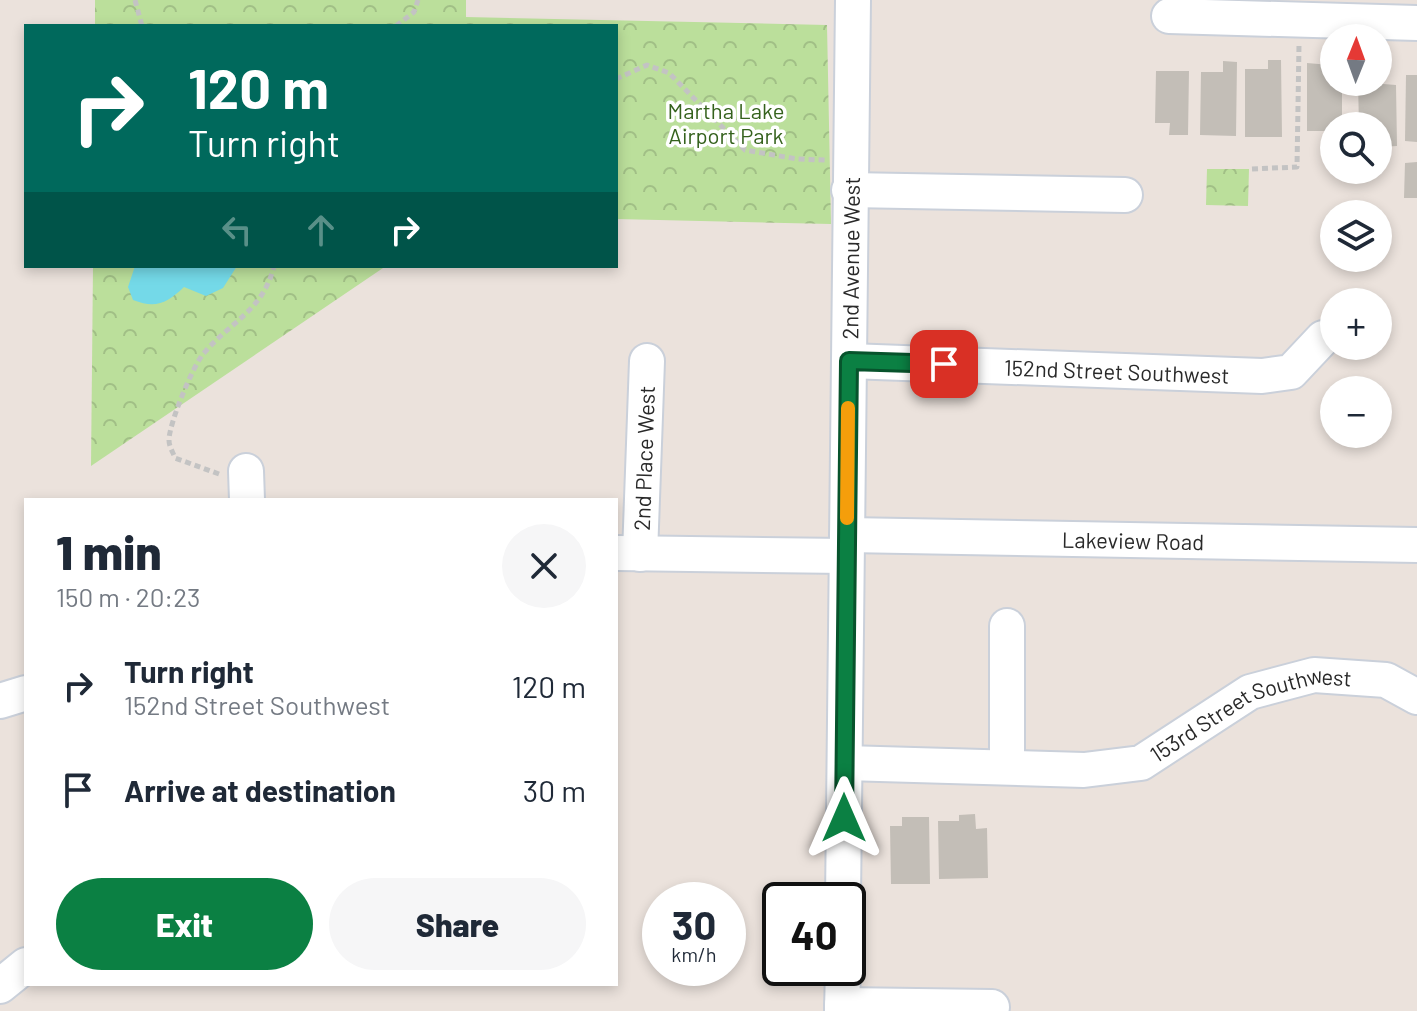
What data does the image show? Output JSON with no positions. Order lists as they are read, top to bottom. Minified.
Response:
{"streets":{"street":["2nd Avenue West","152nd Street Southwest","2nd Place West","Lakeview Road","153rd Street Southwest"]},"crossings":[["2nd Avenue West","152nd Street Southwest"],["2nd Avenue West","Lakeview Road"],["2nd Avenue West","153rd Street Southwest"],["2nd Place West","Lakeview Road"]],"parks":["Martha Lake Airport Park"],"north":"top","page":{"map_buttons":["+","−"],"turn":["120 m","Turn right"],"heading":["1 min","150 m · 20:23"],"list":[{"name":"Turn right","note":"152nd Street Southwest","value":"120 m"},{"name":"Arrive at destination","value":"30 m"}],"buttons":["Exit","Share"],"speed":"30 km/h","limit":"40"}}
